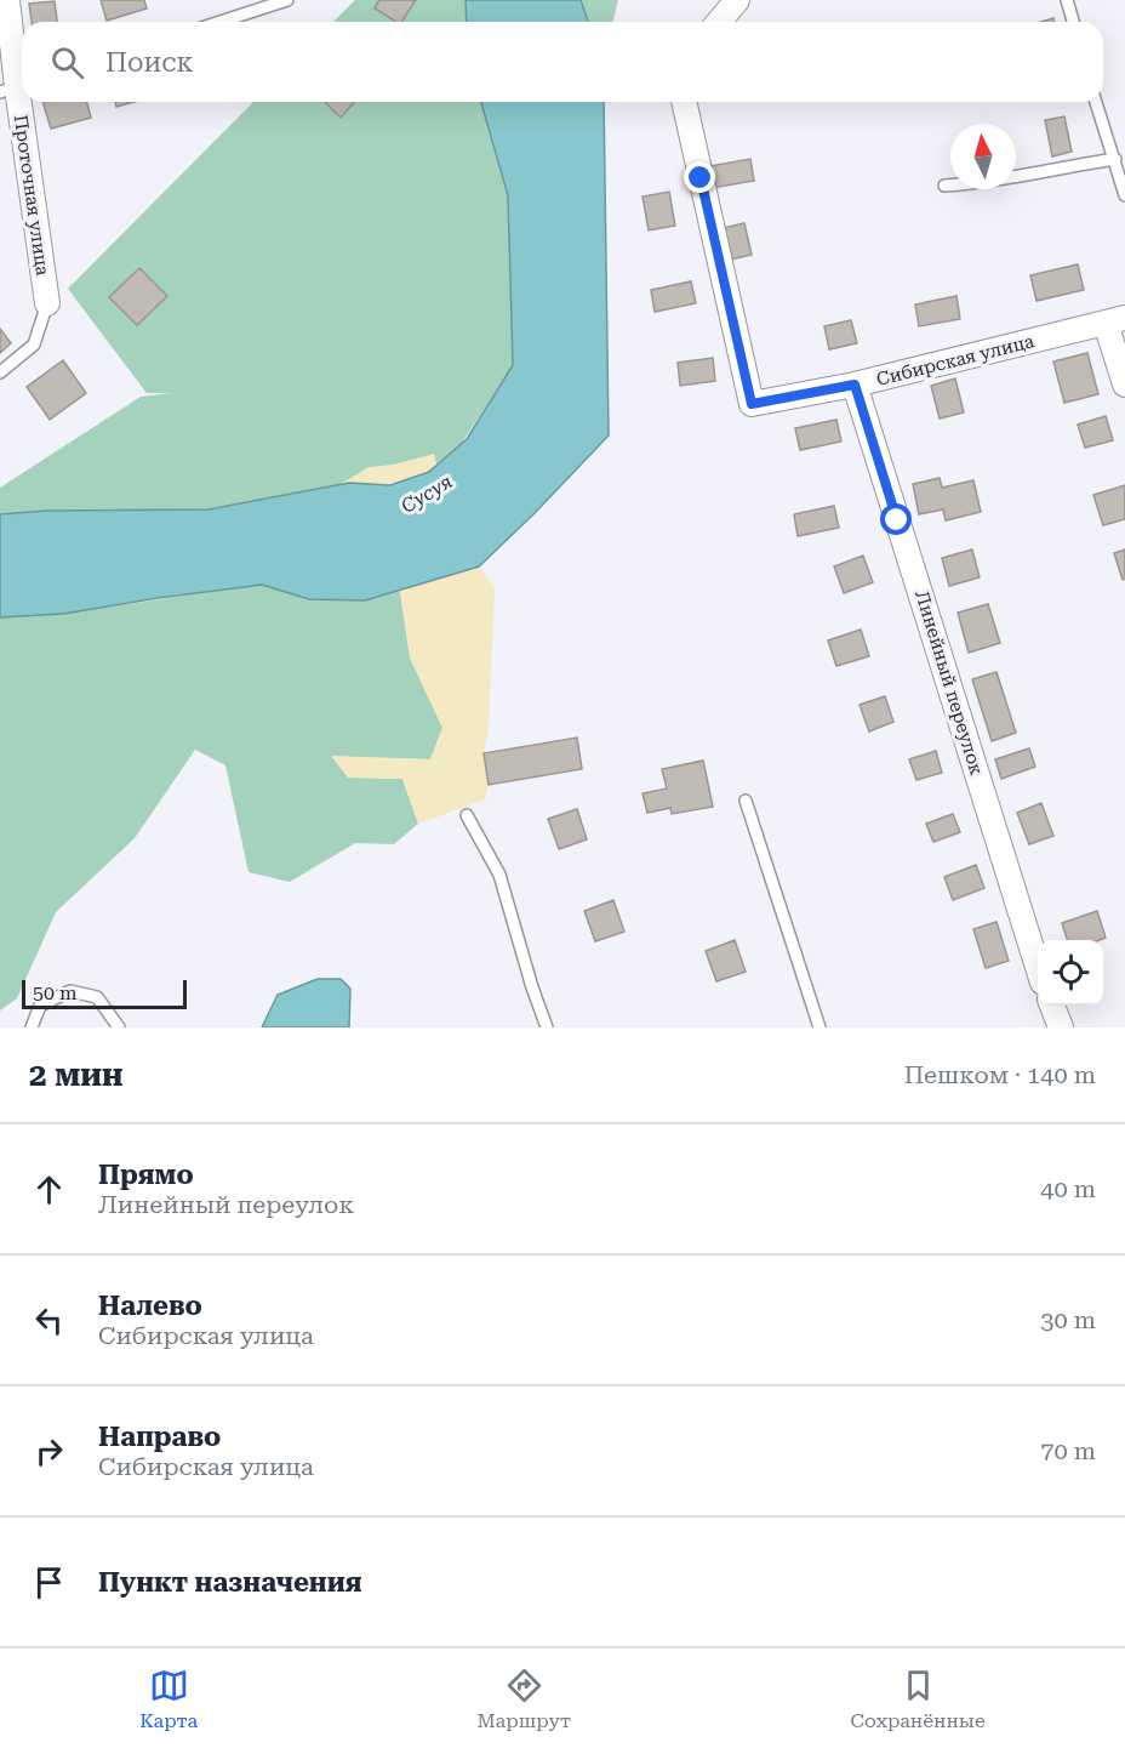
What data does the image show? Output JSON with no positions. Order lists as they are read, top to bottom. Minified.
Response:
{"streets":{"street":["Проточная улица","Сибирская улица","Линейный переулок"]},"crossings":[["Сибирская улица","Линейный переулок"]],"water":["Сусуя"],"scale_bar":"50 m","north":"top","page":{"search":"Поиск","scale":"50 m","heading":["2 мин","Пешком · 140 m"],"list":[["Прямо","Линейный переулок","40 m"],["Налево","Сибирская улица","30 m"],["Направо","Сибирская улица","70 m"],"Пункт назначения"],"nav":["Карта","Маршрут","Сохранённые"]}}
